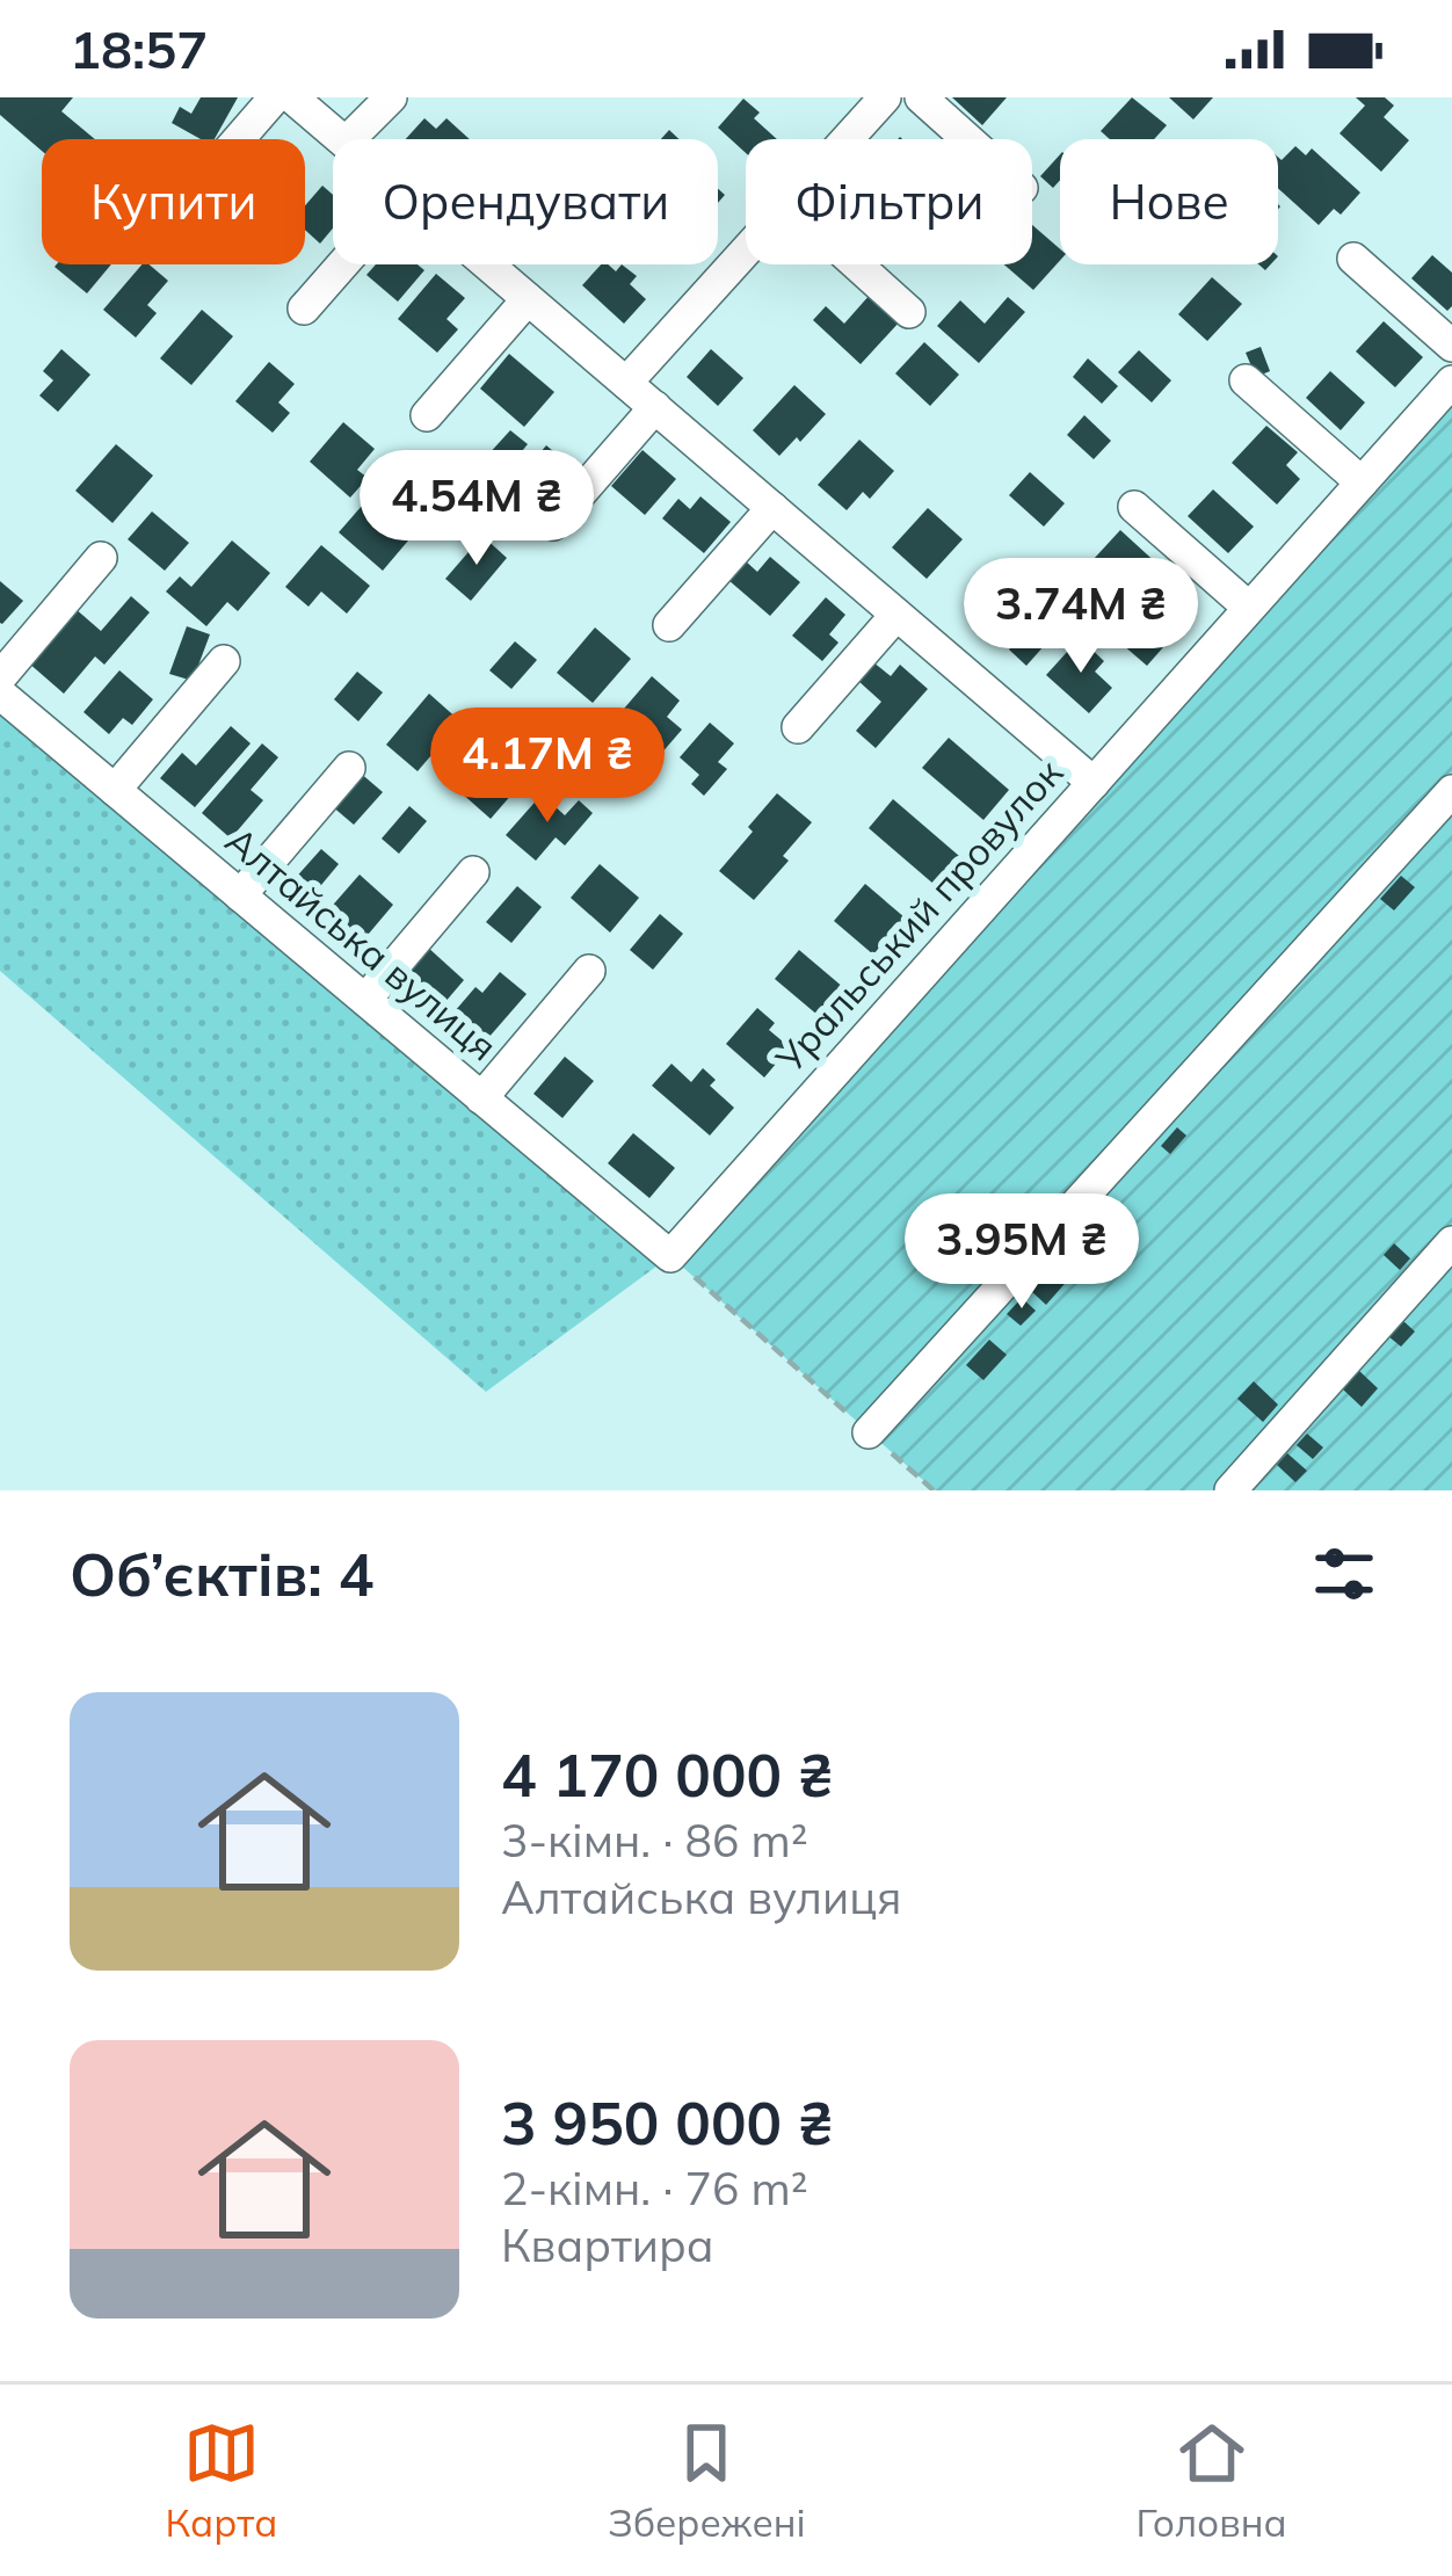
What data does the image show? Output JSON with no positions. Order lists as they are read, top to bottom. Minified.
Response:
{"streets":{"street":["Уральський провулок","Алтайська вулиця"]},"crossings":[["Уральський провулок","Алтайська вулиця"]],"page":{"status":"18:57","chip":["Купити","Орендувати","Фільтри","Нове"],"price":["4.54M ₴","3.74M ₴","4.17M ₴","3.95M ₴"],"heading":"Об’єктів: 4","list":[{"name":"4 170 000 ₴","note":"3-кімн. · 86 m² · Алтайська вулиця"},{"name":"3 950 000 ₴","note":"2-кімн. · 76 m² · Квартира"}],"tabs":["Карта","Збережені","Головна"]}}
